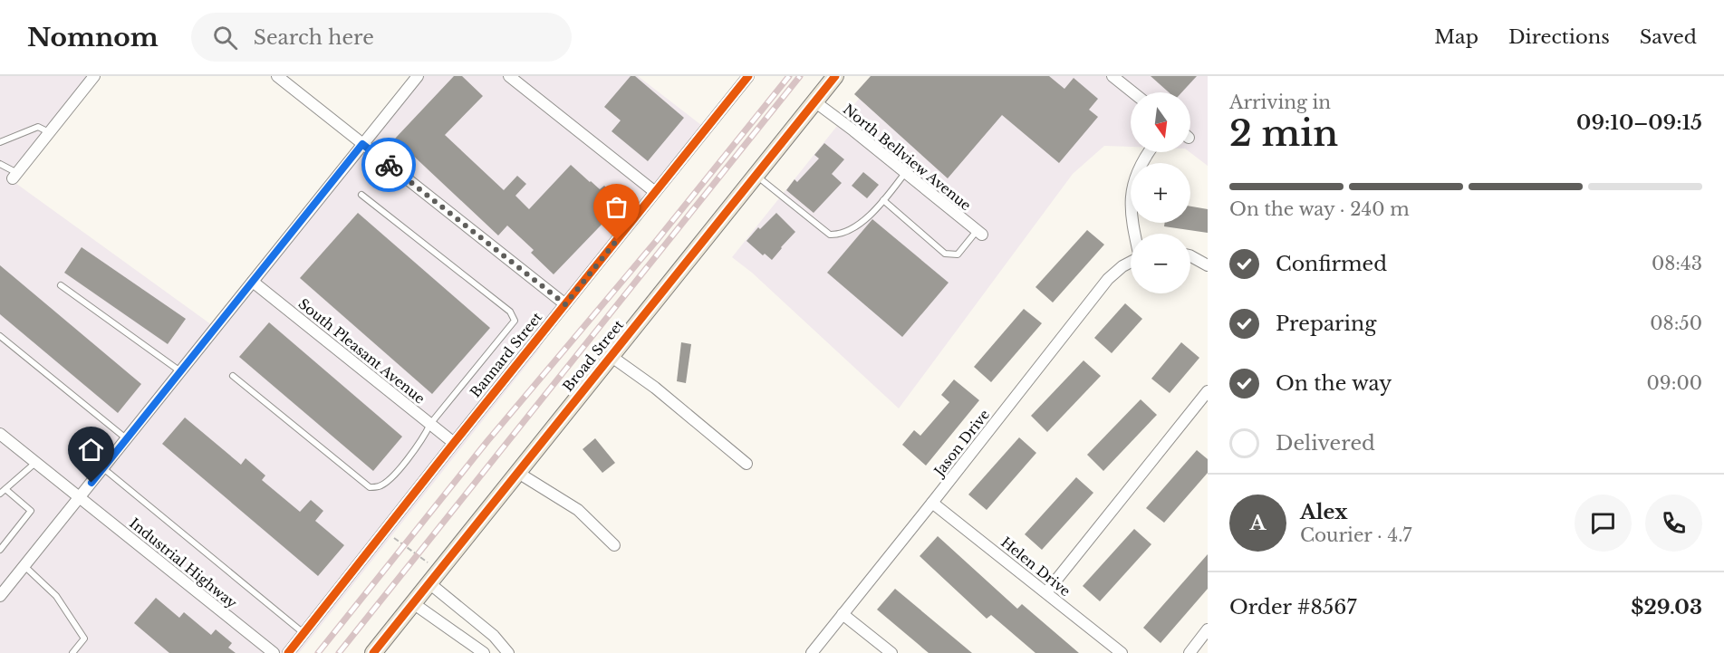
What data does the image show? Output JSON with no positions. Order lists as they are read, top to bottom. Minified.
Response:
{"streets":{"main road":["Broad Street"],"street":["North Bellview Avenue","South Pleasant Avenue","Bannard Street","Jason Drive","Industrial Highway","Helen Drive"]},"crossings":[["North Bellview Avenue","Broad Street"],["South Pleasant Avenue","Bannard Street"],["Jason Drive","Helen Drive"]],"north":"bottom","page":{"header":"Nomnom","search":"Search here","nav":["Map","Directions","Saved"],"heading":["2 min","Arriving in","09:10–09:15"],"panel":["Alex","Courier · 4.7","Order #8567","$29.03"],"map_buttons":["+","−"],"bar":"On the way · 240 m","list":[["Confirmed","08:43"],["Preparing","08:50"],["On the way","09:00"],"Delivered"],"round":"A"}}
